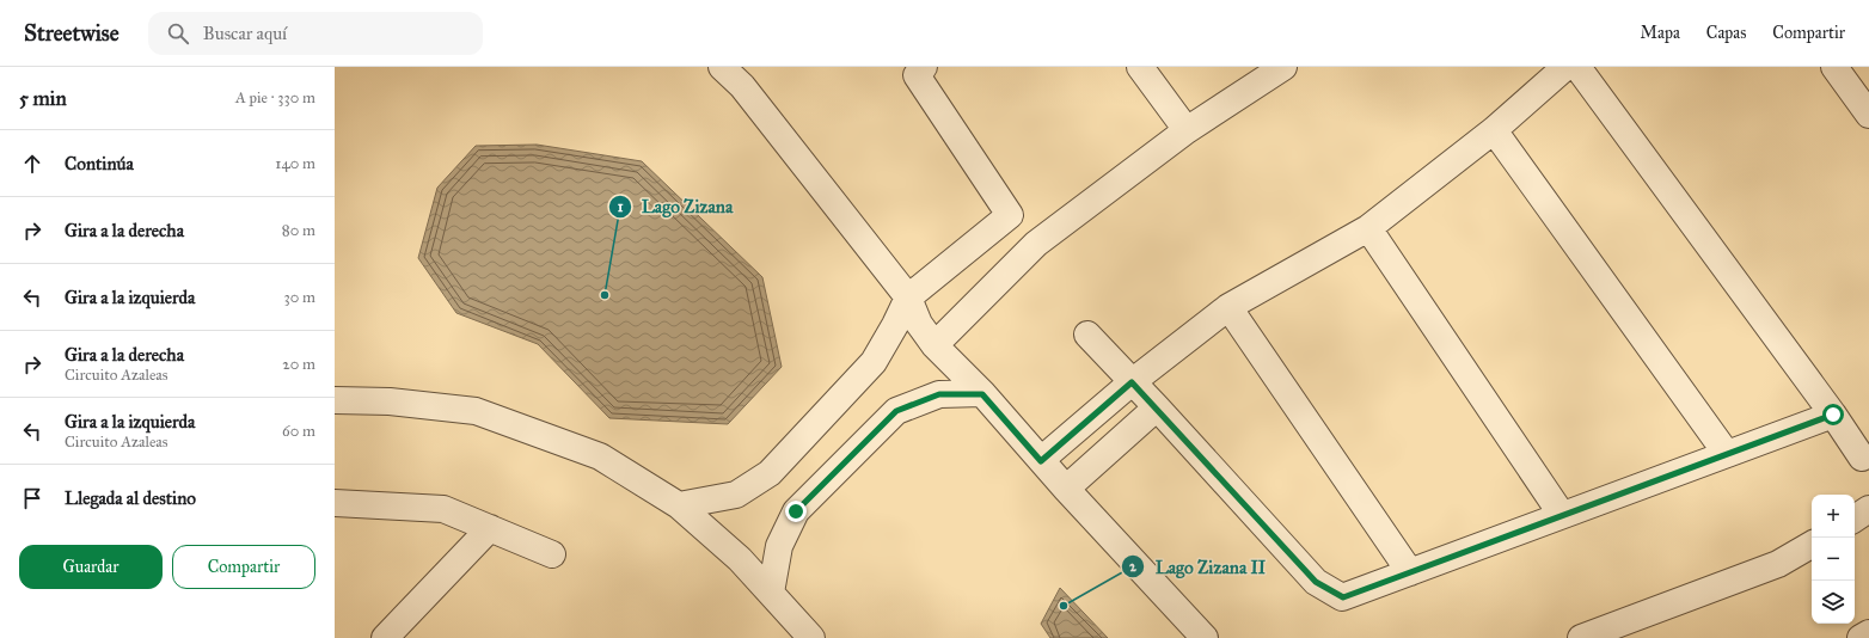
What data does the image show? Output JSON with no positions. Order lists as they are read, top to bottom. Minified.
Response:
{"places":["Lago Zizana","Lago Zizana II"],"page":{"header":"Streetwise","search":"Buscar aquí","nav":["Mapa","Capas","Compartir"],"heading":["5 min","A pie · 330 m"],"list":[["Continúa","140 m"],["Gira a la derecha","80 m"],["Gira a la izquierda","30 m"],["Gira a la derecha","Circuito Azaleas","20 m"],["Gira a la izquierda","Circuito Azaleas","60 m"],"Llegada al destino"],"map_buttons":["+","−"],"buttons":["Guardar","Compartir"]}}
